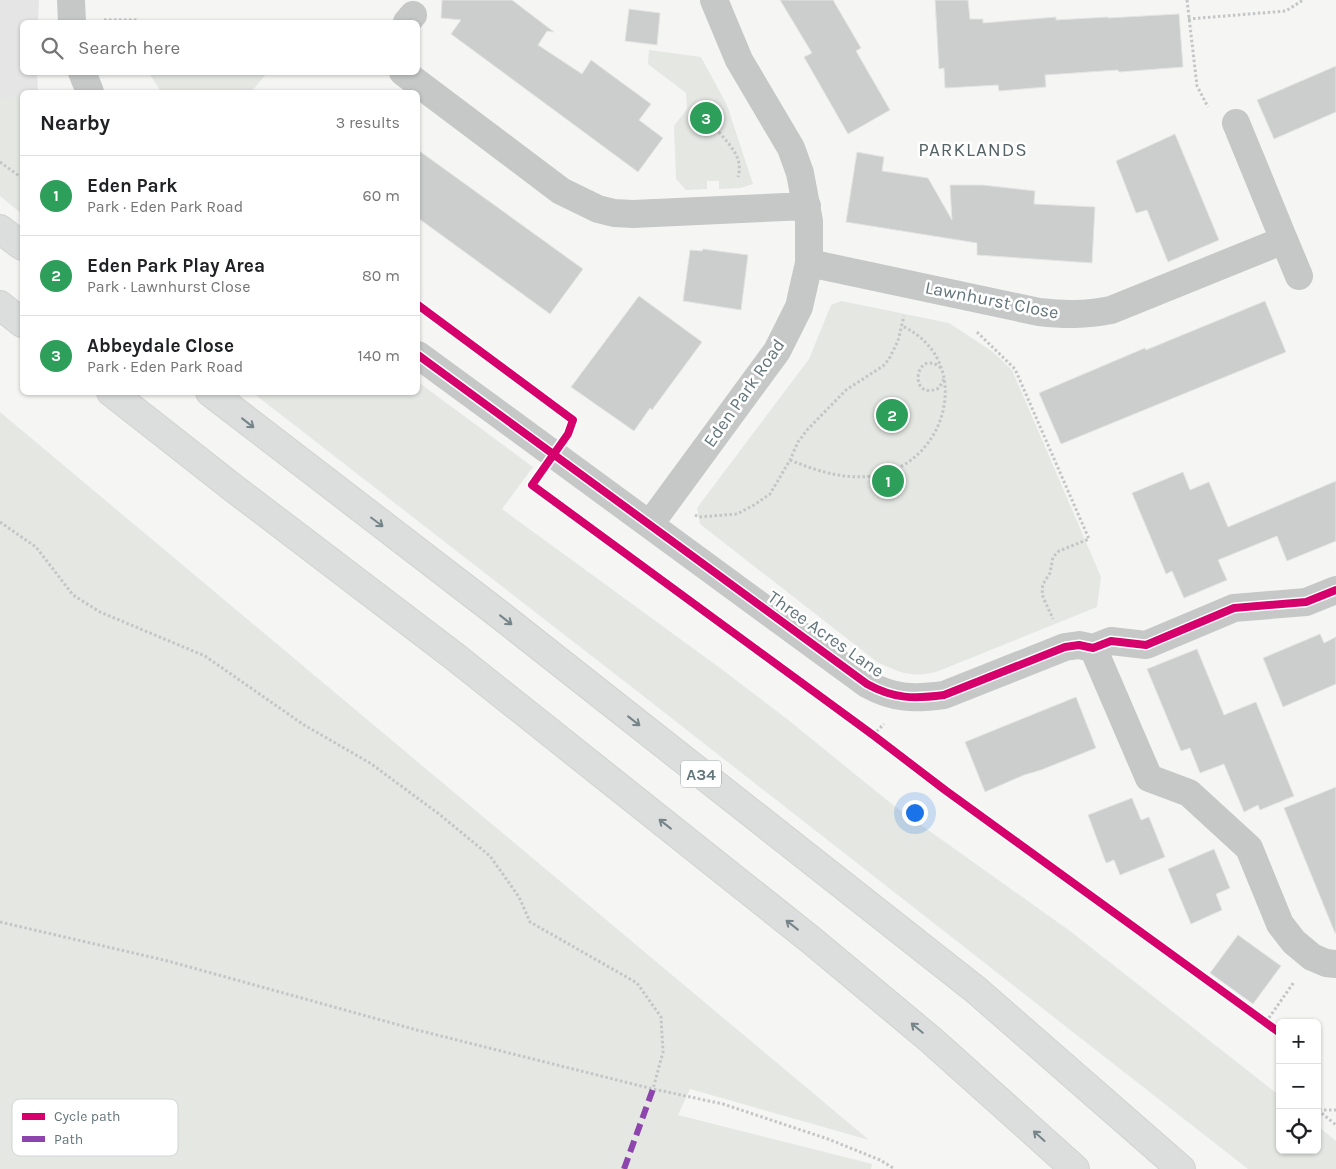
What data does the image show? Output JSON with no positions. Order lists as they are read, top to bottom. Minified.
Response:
{"streets":{"highway":["A34"],"street":["Lawnhurst Close","Eden Park Road","Three Acres Lane"]},"crossings":[["Lawnhurst Close","Eden Park Road"],["Eden Park Road","Three Acres Lane"]],"districts":["PARKLANDS"],"legend":["Cycle path","Path"],"page":{"search":"Search here","heading":["Nearby","3 results"],"pins":["3","2","1"],"list":[{"mark":"1","name":"Eden Park","note":"Park · Eden Park Road","value":"60 m"},{"mark":"2","name":"Eden Park Play Area","note":"Park · Lawnhurst Close","value":"80 m"},{"mark":"3","name":"Abbeydale Close","note":"Park · Eden Park Road","value":"140 m"}],"map_buttons":["+","−"]}}
